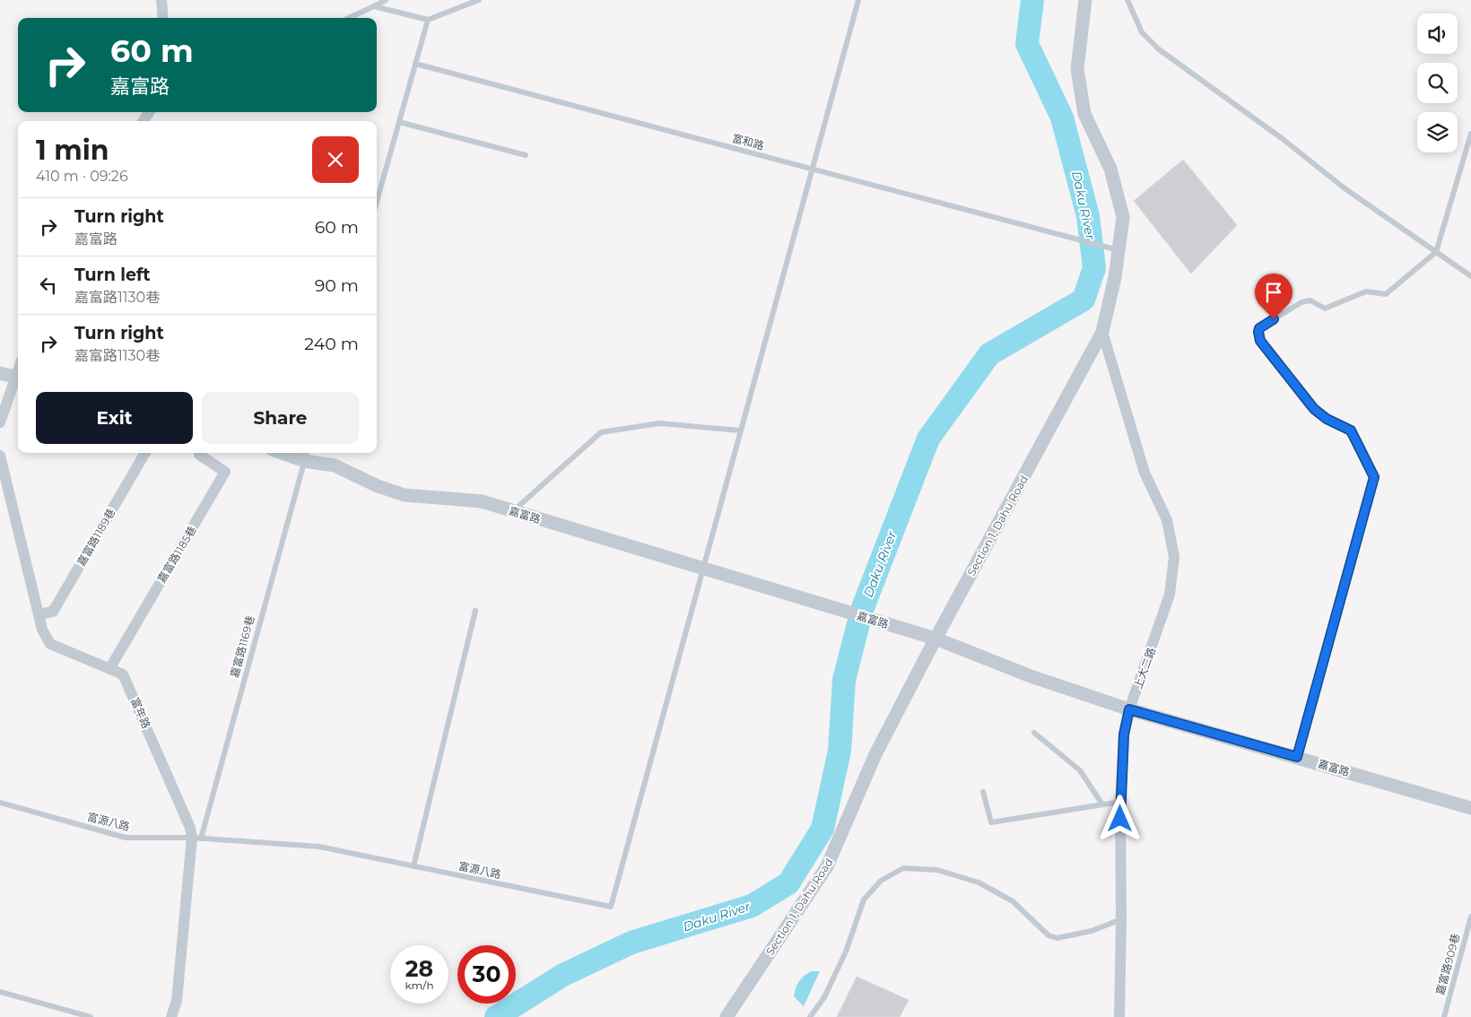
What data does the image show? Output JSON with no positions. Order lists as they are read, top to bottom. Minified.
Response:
{"streets":{"street":["嘉富路","Section 1, Dahu Road","嘉富路1189巷","嘉富路1185巷","上大二路","富年路"],"lane":["富和路","嘉富路1169巷","富源八路","嘉富路909巷"]},"crossings":[["富和路","Section 1, Dahu Road"],["嘉富路","Section 1, Dahu Road"],["嘉富路","嘉富路1169巷"],["嘉富路","上大二路"],["嘉富路","富源八路"],["Section 1, Dahu Road","上大二路"],["嘉富路1189巷","富年路"],["嘉富路1185巷","富年路"],["嘉富路1169巷","富年路"],["嘉富路1169巷","富源八路"],["富年路","富源八路"]],"water":["Daku River"],"page":{"turn":["60 m","嘉富路"],"heading":["1 min","410 m · 09:26"],"list":[{"name":"Turn right","note":"嘉富路","value":"60 m"},{"name":"Turn left","note":"嘉富路1130巷","value":"90 m"},{"name":"Turn right","note":"嘉富路1130巷","value":"240 m"}],"buttons":["Exit","Share"],"speed":"28 km/h","limit":"30"}}
